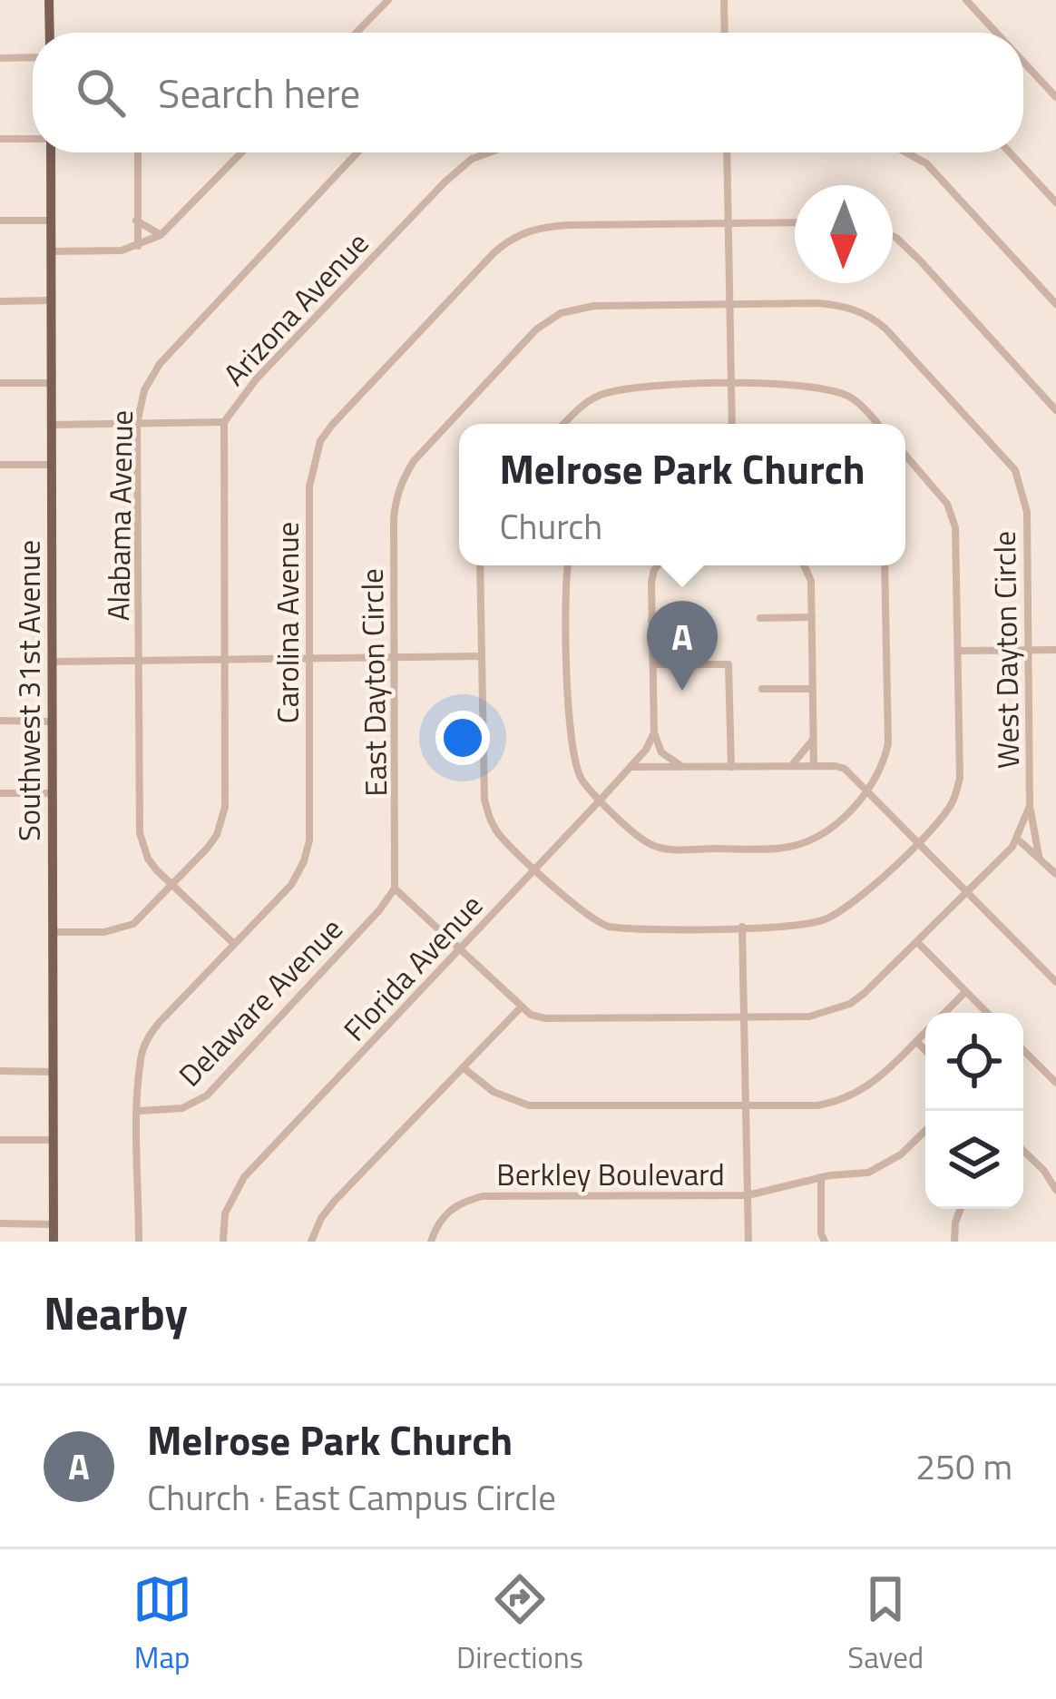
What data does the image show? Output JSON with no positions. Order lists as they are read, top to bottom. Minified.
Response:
{"streets":{"main road":["Southwest 31st Avenue"],"street":["Arizona Avenue","Alabama Avenue","Carolina Avenue","West Dayton Circle","East Dayton Circle","Florida Avenue","Delaware Avenue","Berkley Boulevard"]},"crossings":[["Arizona Avenue","Alabama Avenue"],["Arizona Avenue","Southwest 31st Avenue"],["Alabama Avenue","Carolina Avenue"],["Carolina Avenue","Delaware Avenue"],["West Dayton Circle","East Dayton Circle"],["East Dayton Circle","Delaware Avenue"]],"north":"bottom","page":{"search":"Search here","popup":["Melrose Park Church","Church"],"pins":"A","heading":"Nearby","list":[{"mark":"A","name":"Melrose Park Church","note":"Church · East Campus Circle","value":"250 m"}],"nav":["Map","Directions","Saved"]}}
